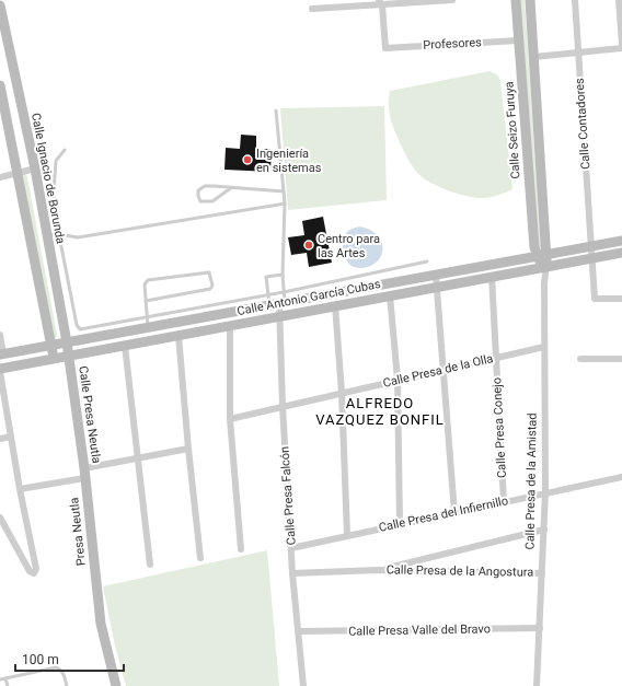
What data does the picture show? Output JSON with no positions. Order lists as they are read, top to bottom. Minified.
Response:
{"streets":{"street":["Profesores","Calle Contadores","Calle Seizo Furuya","Calle Ignacio de Borunda","Calle Antonio García Cubas","Calle Presa de la Olla","Calle Presa Neutla","Calle Presa Conejo","Calle Presa de la Amistad","Calle Presa Falcón","Calle Presa del Infiernillo","Presa Neutla","Calle Presa de la Angostura","Calle Presa Valle del Bravo"]},"crossings":[["Profesores","Calle Seizo Furuya"],["Calle Contadores","Calle Antonio García Cubas"],["Calle Seizo Furuya","Calle Antonio García Cubas"],["Calle Seizo Furuya","Calle Presa de la Amistad"],["Calle Ignacio de Borunda","Calle Antonio García Cubas"],["Calle Ignacio de Borunda","Calle Presa Neutla"],["Calle Antonio García Cubas","Calle Presa Neutla"],["Calle Antonio García Cubas","Calle Presa Conejo"],["Calle Antonio García Cubas","Calle Presa de la Amistad"],["Calle Antonio García Cubas","Calle Presa Falcón"],["Calle Presa de la Olla","Calle Presa Conejo"],["Calle Presa de la Olla","Calle Presa de la Amistad"],["Calle Presa de la Olla","Calle Presa Falcón"],["Calle Presa Neutla","Presa Neutla"],["Calle Presa Conejo","Calle Presa del Infiernillo"],["Calle Presa de la Amistad","Calle Presa del Infiernillo"],["Calle Presa de la Amistad","Calle Presa de la Angostura"],["Calle Presa de la Amistad","Calle Presa Valle del Bravo"],["Calle Presa Falcón","Calle Presa del Infiernillo"],["Calle Presa Falcón","Calle Presa de la Angostura"],["Calle Presa Falcón","Calle Presa Valle del Bravo"]],"districts":["ALFREDO VAZQUEZ BONFIL"],"places":["Ingeniería en sistemas","Centro para las Artes"],"scale_bar":"100 m"}
